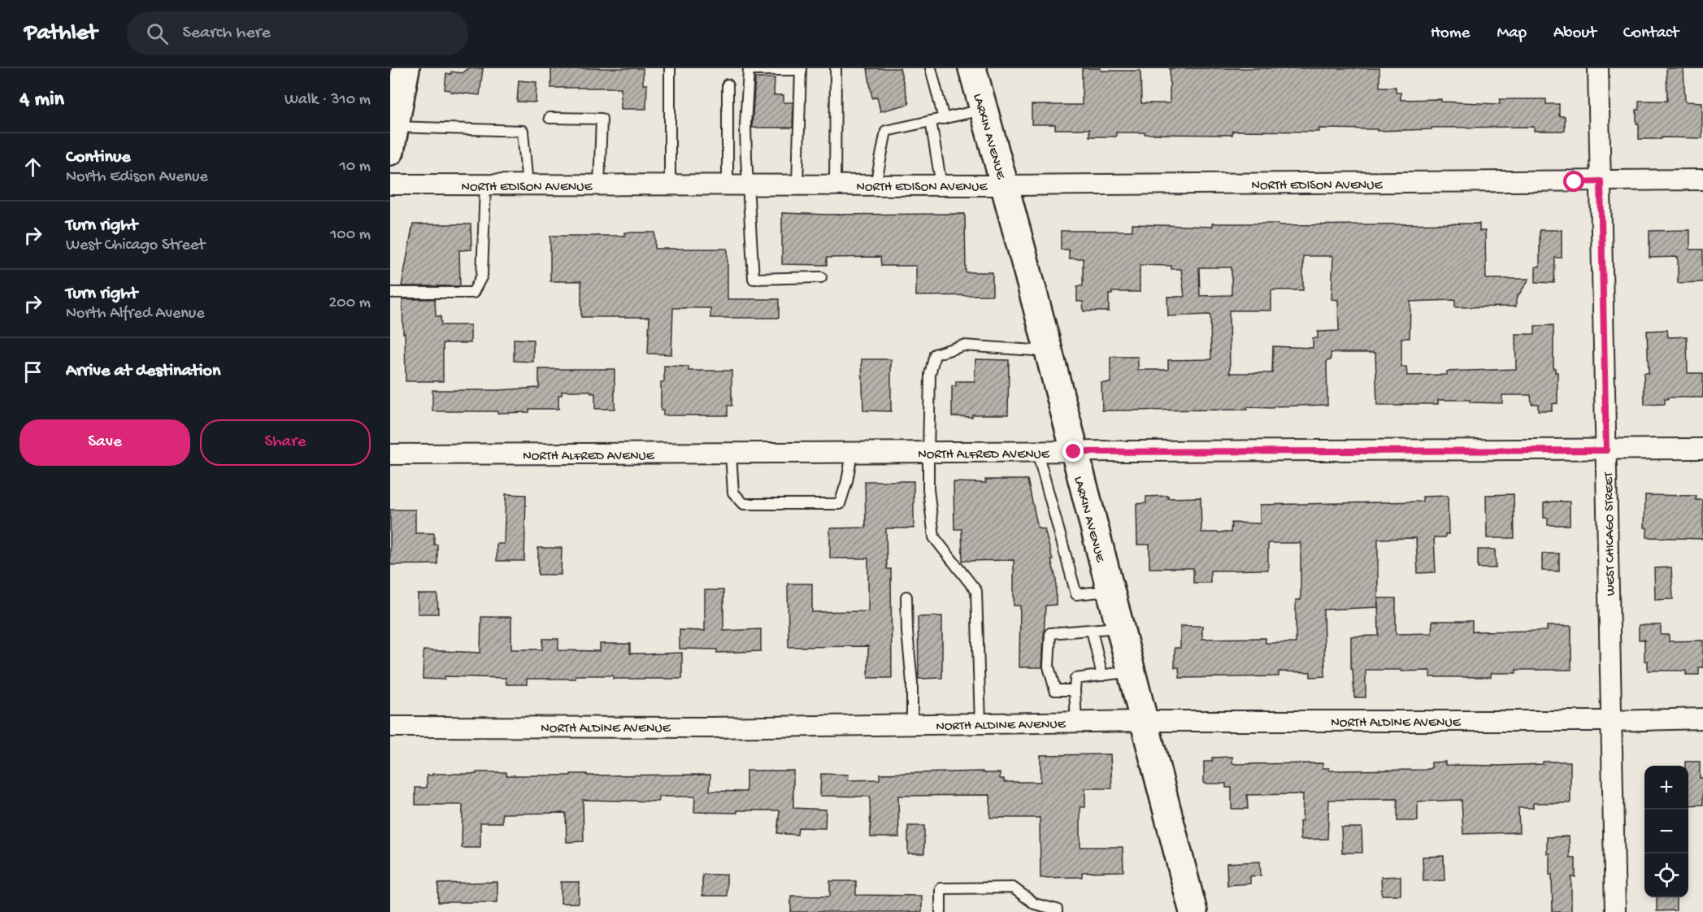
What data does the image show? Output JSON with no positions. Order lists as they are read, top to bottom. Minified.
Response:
{"streets":{"main road":["LARKIN AVENUE"],"street":["NORTH EDISON AVENUE","NORTH ALFRED AVENUE","WEST CHICAGO STREET","NORTH ALDINE AVENUE"]},"crossings":[["LARKIN AVENUE","NORTH EDISON AVENUE"],["LARKIN AVENUE","NORTH ALFRED AVENUE"],["LARKIN AVENUE","NORTH ALDINE AVENUE"],["NORTH EDISON AVENUE","WEST CHICAGO STREET"],["NORTH ALFRED AVENUE","WEST CHICAGO STREET"],["WEST CHICAGO STREET","NORTH ALDINE AVENUE"]],"page":{"header":"Pathlet","search":"Search here","nav":["Home","Map","About","Contact"],"heading":["4 min","Walk · 310 m"],"list":[["Continue","North Edison Avenue","10 m"],["Turn right","West Chicago Street","100 m"],["Turn right","North Alfred Avenue","200 m"],"Arrive at destination"],"buttons":["Save","Share"],"map_buttons":["+","−"]}}
